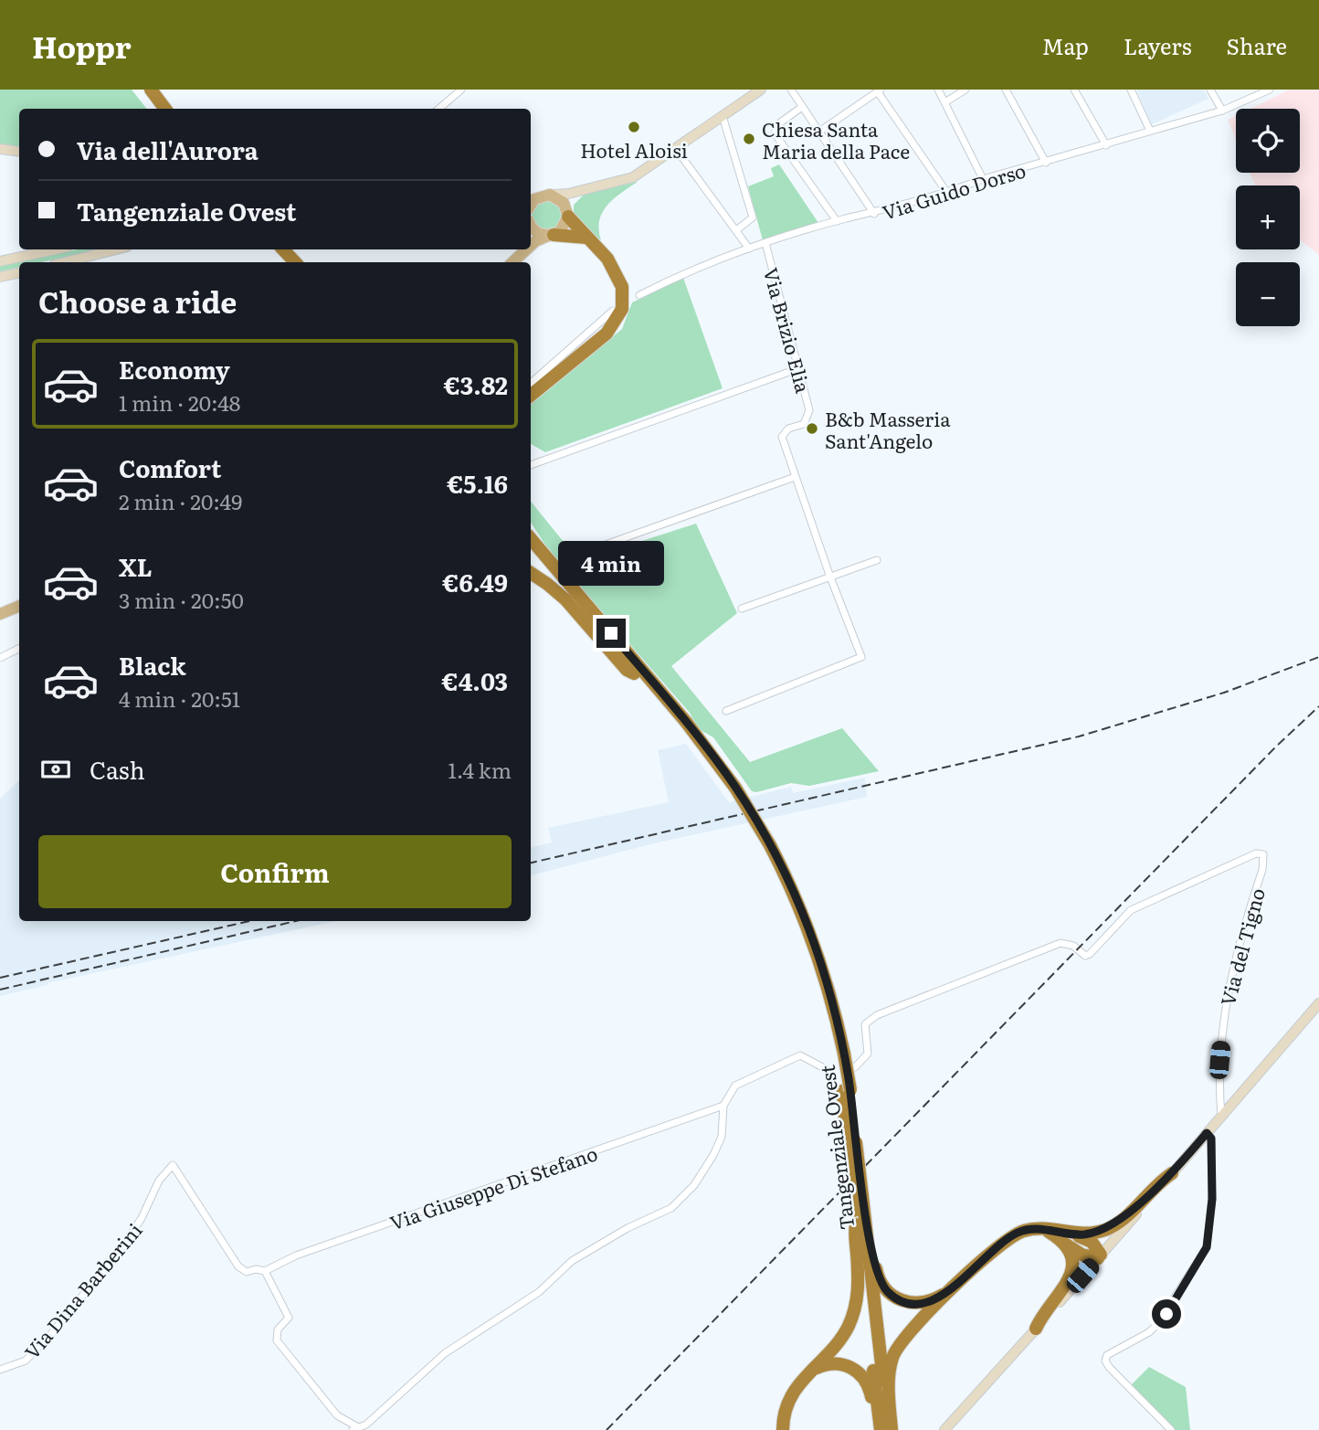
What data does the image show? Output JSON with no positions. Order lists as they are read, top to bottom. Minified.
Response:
{"streets":{"highway":["Tangenziale Ovest"],"street":["Via Guido Dorso","Via Brizio Elia","Via del Tigno","Via Giuseppe Di Stefano","Via Dina Barberini"]},"crossings":[["Via Guido Dorso","Via Brizio Elia"],["Via Giuseppe Di Stefano","Via Dina Barberini"]],"places":["Hotel Aloisi","Chiesa Santa Maria della Pace","B&b Masseria Sant'Angelo"],"page":{"header":"Hoppr","nav":["Map","Layers","Share"],"map_buttons":["+","−"],"banner":["Via dell'Aurora","Tangenziale Ovest"],"heading":"Choose a ride","list":[{"name":"Economy","note":"1 min · 20:48","value":"€3.82"},{"name":"Comfort","note":"2 min · 20:49","value":"€5.16"},{"name":"XL","note":"3 min · 20:50","value":"€6.49"},{"name":"Black","note":"4 min · 20:51","value":"€4.03"}],"bubble":"4 min","pay":["Cash","1.4 km"],"buttons":"Confirm"}}
